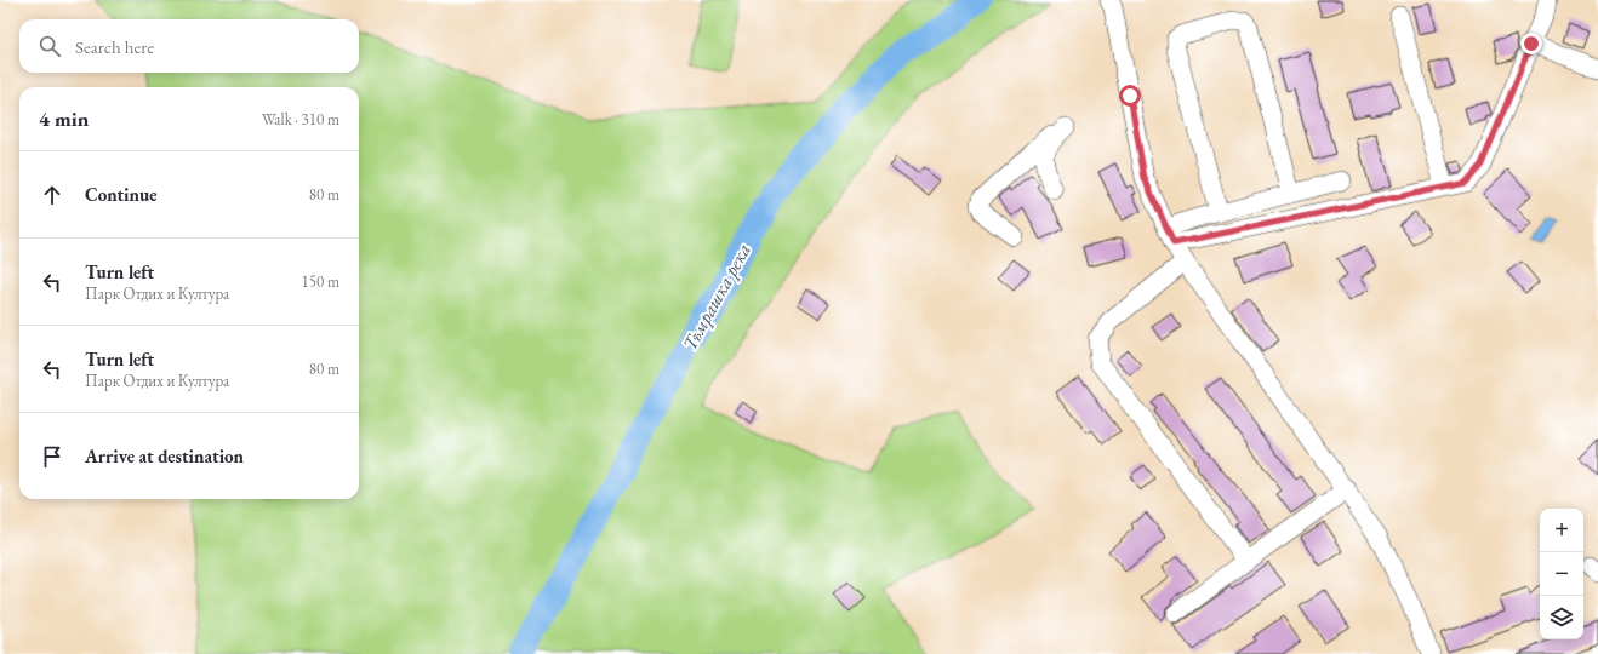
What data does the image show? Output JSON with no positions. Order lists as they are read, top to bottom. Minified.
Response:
{"water":["Тъмрашка река"],"page":{"search":"Search here","heading":["4 min","Walk · 310 m"],"list":[["Continue","80 m"],["Turn left","Парк Отдих и Култура","150 m"],["Turn left","Парк Отдих и Култура","80 m"],"Arrive at destination"],"map_buttons":["+","−"]}}
